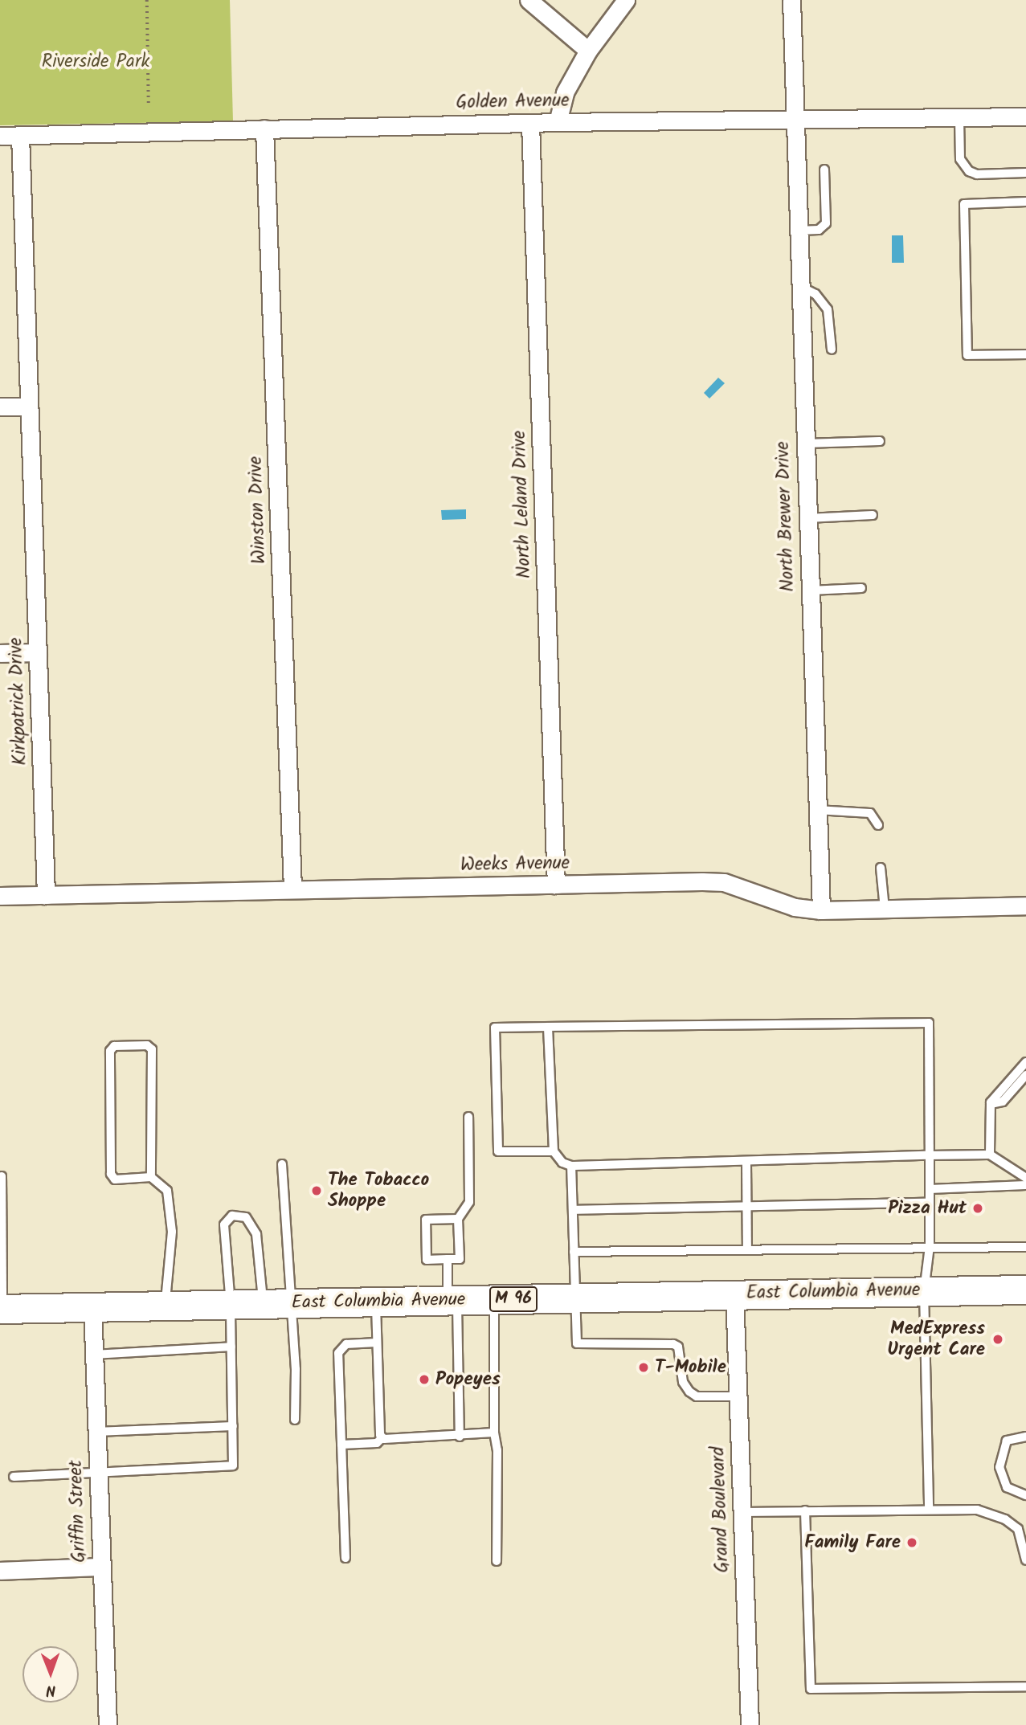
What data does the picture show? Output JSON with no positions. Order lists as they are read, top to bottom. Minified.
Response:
{"streets":{"main road":["East Columbia Avenue","M 96"],"street":["Golden Avenue","North Leland Drive","Winston Drive","North Brewer Drive","Kirkpatrick Drive","Weeks Avenue","Grand Boulevard","Griffin Street"]},"crossings":[["Golden Avenue","North Leland Drive"],["Golden Avenue","Winston Drive"],["Golden Avenue","North Brewer Drive"],["Golden Avenue","Kirkpatrick Drive"],["North Leland Drive","Weeks Avenue"],["Winston Drive","Weeks Avenue"],["North Brewer Drive","Weeks Avenue"],["Kirkpatrick Drive","Weeks Avenue"],["East Columbia Avenue","Grand Boulevard"],["East Columbia Avenue","Griffin Street"]],"parks":["Riverside Park"],"places":["The Tobacco Shoppe","Pizza Hut","MedExpress Urgent Care","T-Mobile","Popeyes","Family Fare"],"north":"bottom"}
